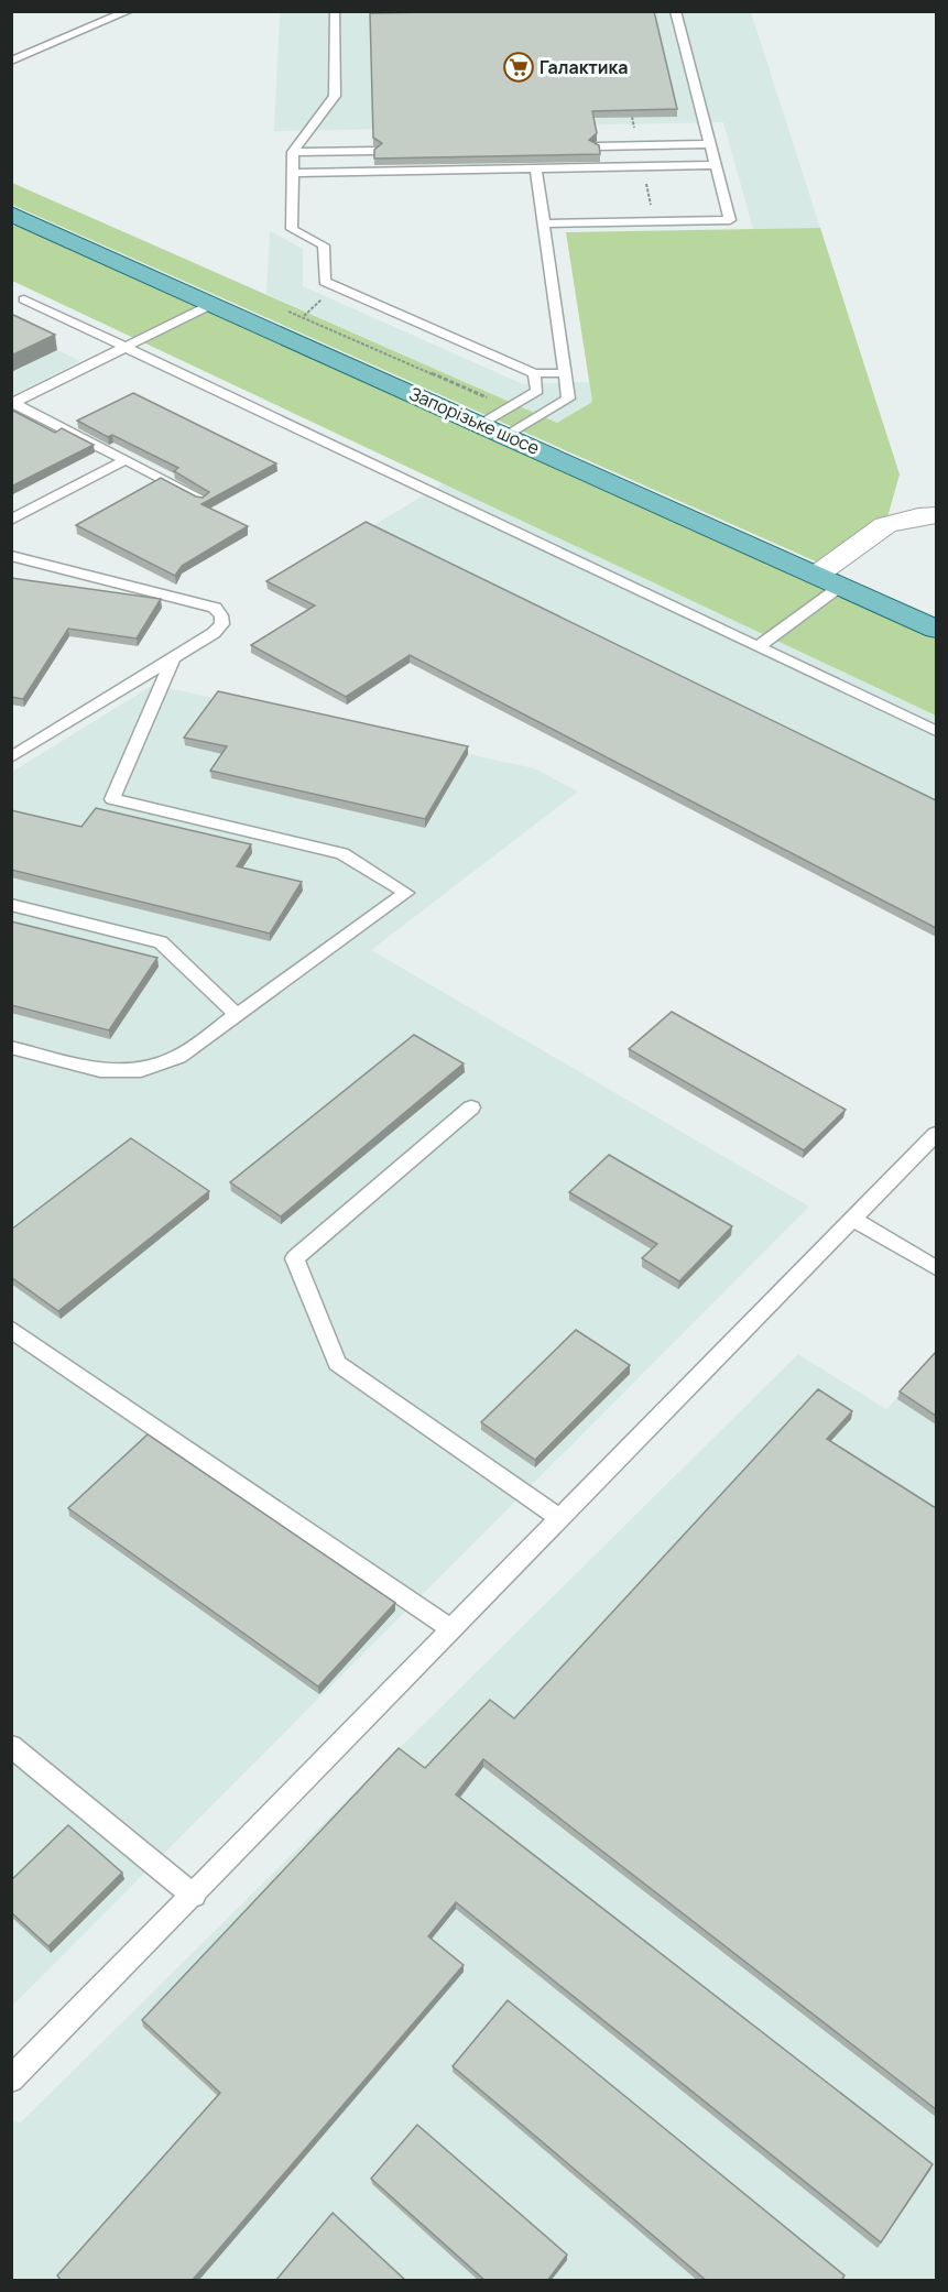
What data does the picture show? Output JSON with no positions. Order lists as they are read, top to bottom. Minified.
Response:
{"streets":{"main road":["Запорізьке шосе"]},"places":{"supermarket":["Галактика"]}}
